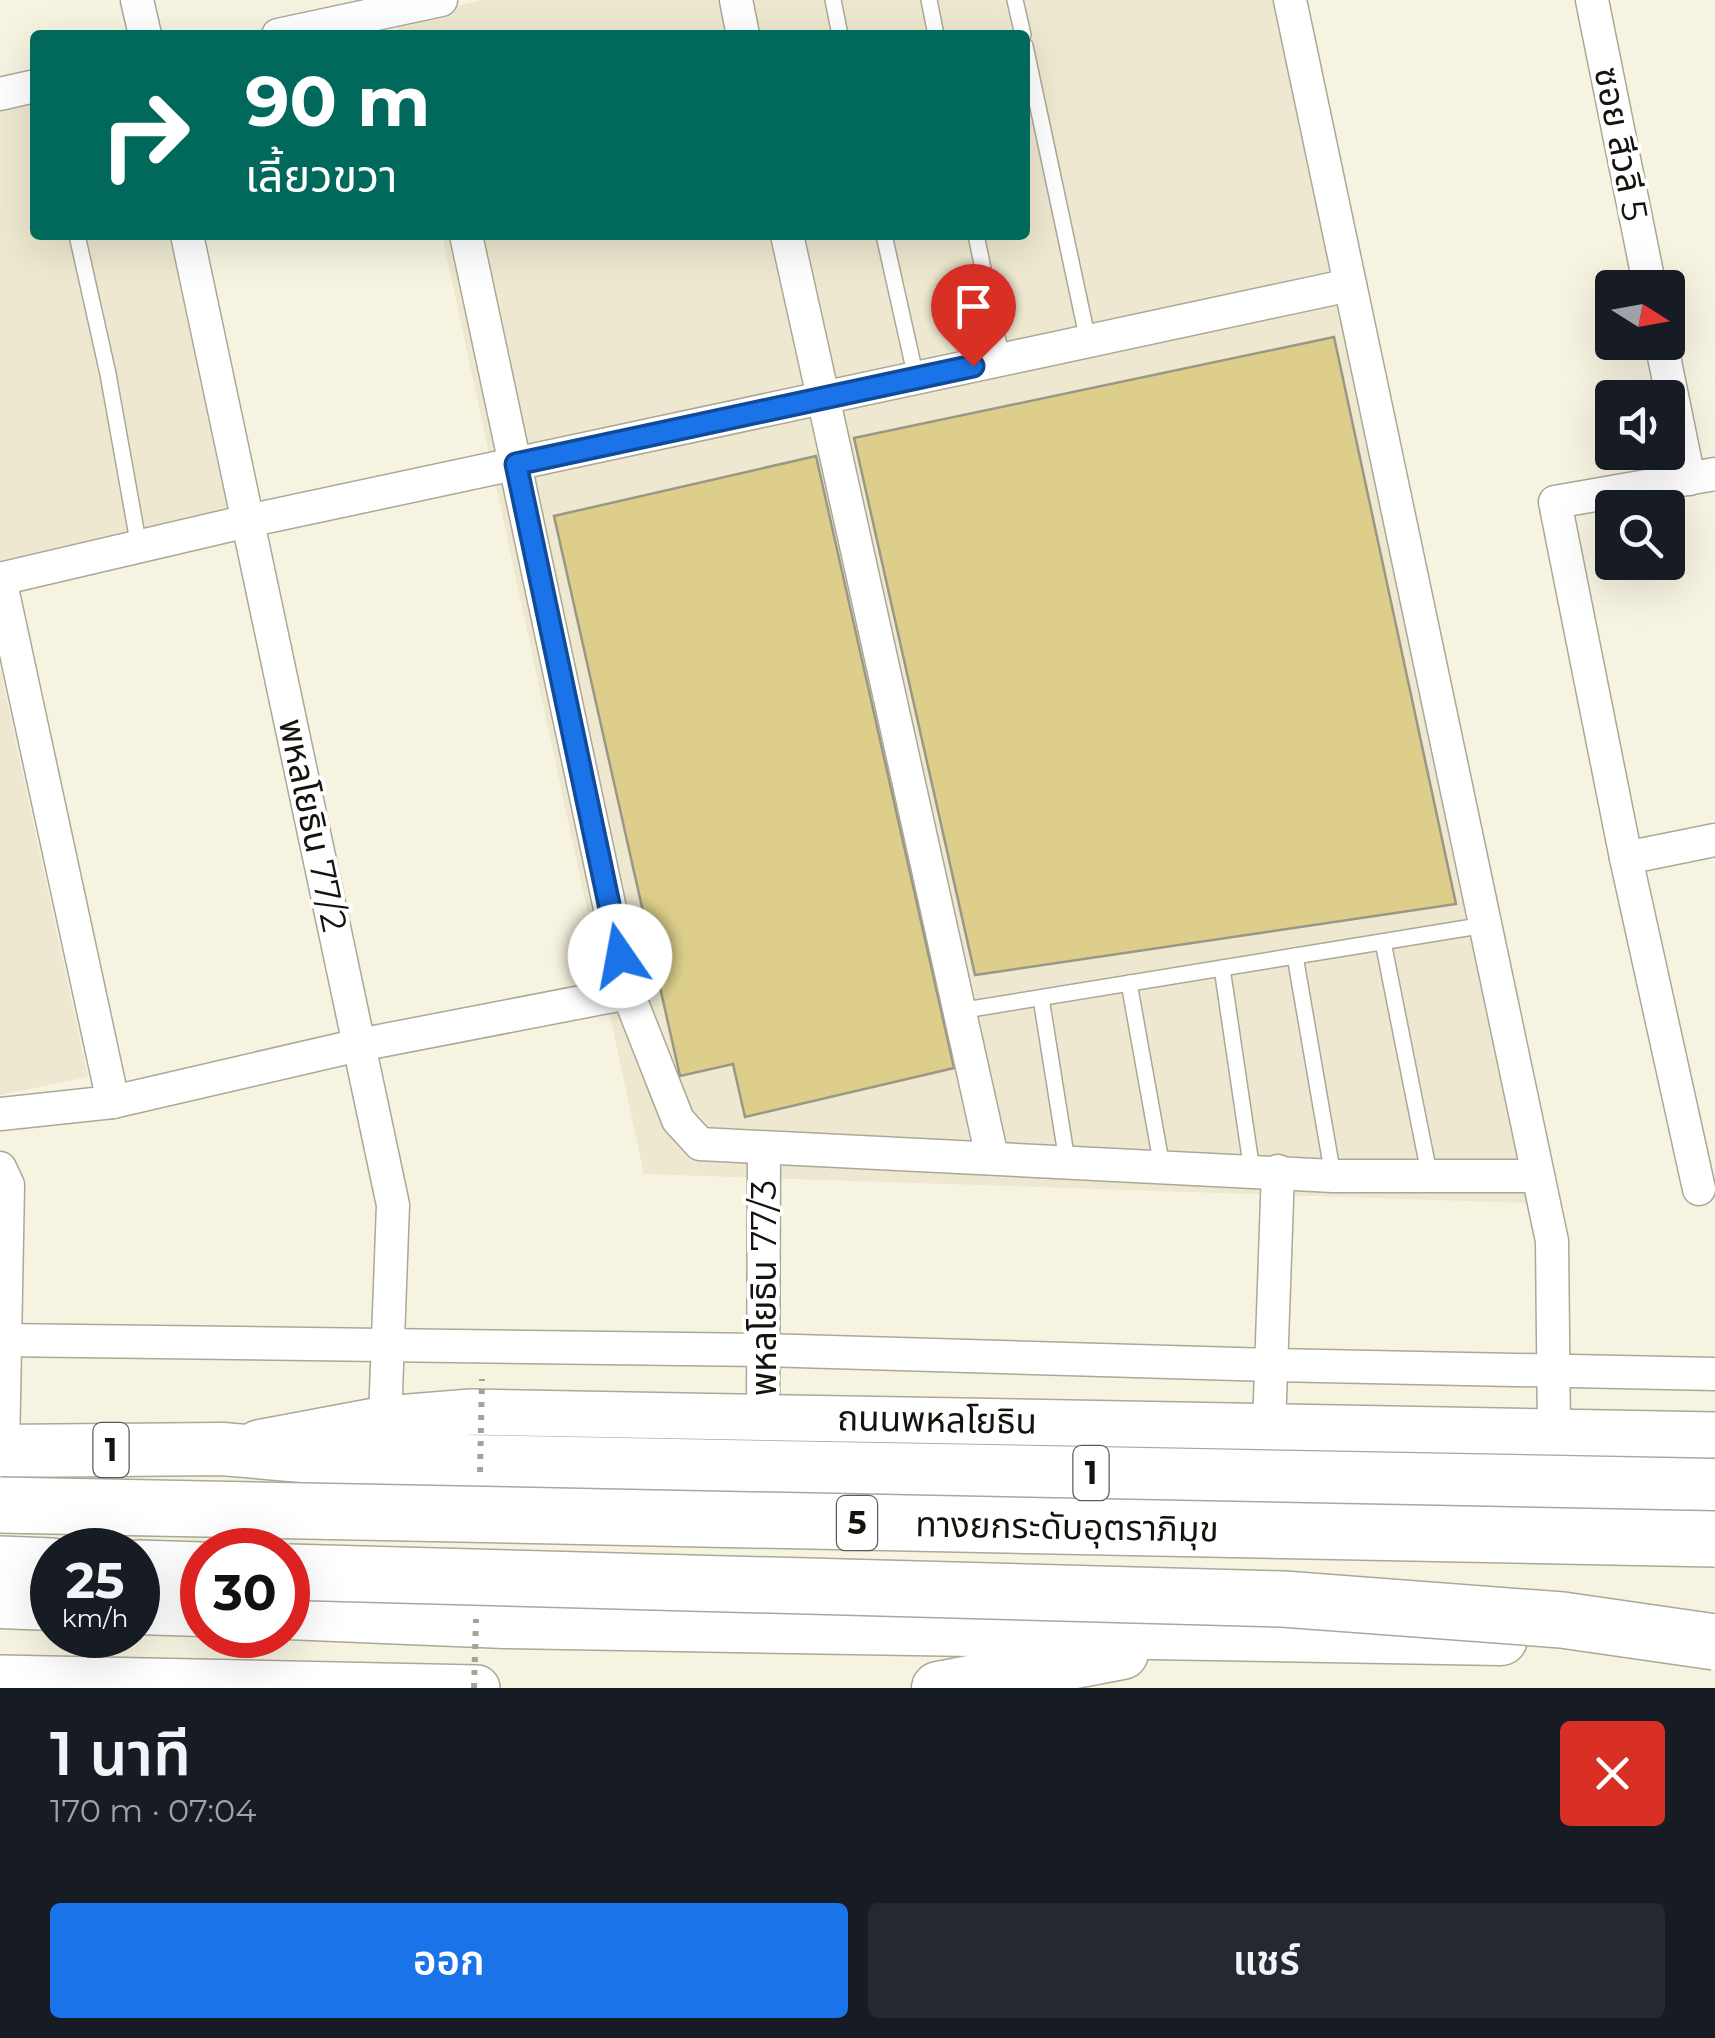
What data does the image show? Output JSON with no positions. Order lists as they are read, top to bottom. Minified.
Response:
{"streets":{"highway":["ถนนพหลโยธิน","1","5","ทางยกระดับอุตราภิมุข"],"street":["ซอย สีวลี 5","พหลโยธิน 77/2","พหลโยธิน 77/3"]},"crossings":[["พหลโยธิน 77/2","ถนนพหลโยธิน"],["พหลโยธิน 77/3","ถนนพหลโยธิน"]],"north":"right","page":{"turn":["90 m","เลี้ยวขวา"],"speed":"25 km/h","limit":"30","heading":["1 นาที","170 m · 07:04"],"buttons":["ออก","แชร์"]}}
